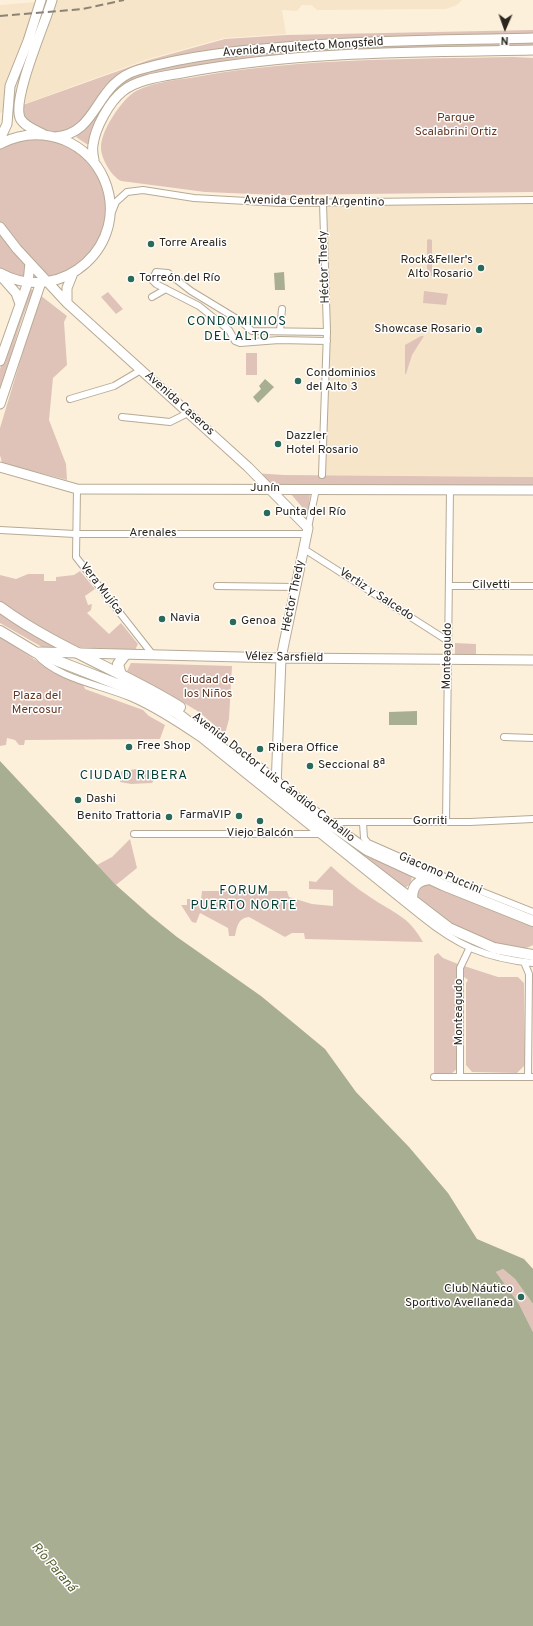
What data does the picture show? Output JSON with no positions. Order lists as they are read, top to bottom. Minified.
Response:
{"streets":{"main road":["Avenida Arquitecto Mongsfeld","Héctor Thedy","Avenida Caseros","Junín","Vélez Sarsfield","Avenida Doctor Luis Cándido Carballo"],"street":["Avenida Central Argentino","Arenales","Cilvetti","Vera Mujíca","Vertiz y Salcedo","Monteagudo","Gorriti","Giacomo Puccini"]},"crossings":[["Avenida Central Argentino","Héctor Thedy"],["Héctor Thedy","Avenida Caseros"],["Héctor Thedy","Junín"],["Héctor Thedy","Arenales"],["Héctor Thedy","Vertiz y Salcedo"],["Héctor Thedy","Vélez Sarsfield"],["Héctor Thedy","Avenida Doctor Luis Cándido Carballo"],["Avenida Caseros","Junín"],["Avenida Caseros","Arenales"],["Junín","Vera Mujíca"],["Junín","Monteagudo"],["Arenales","Vera Mujíca"],["Cilvetti","Monteagudo"],["Vera Mujíca","Vélez Sarsfield"],["Vertiz y Salcedo","Monteagudo"],["Monteagudo","Vélez Sarsfield"],["Monteagudo","Avenida Doctor Luis Cándido Carballo"],["Monteagudo","Gorriti"],["Vélez Sarsfield","Avenida Doctor Luis Cándido Carballo"],["Avenida Doctor Luis Cándido Carballo","Gorriti"],["Gorriti","Giacomo Puccini"]],"districts":["CONDOMINIOS DEL ALTO","CIUDAD RIBERA","FORUM PUERTO NORTE"],"water":["Río Paraná"],"parks":["Parque Scalabrini Ortiz","Ciudad de los Niños","Plaza del Mercosur"],"places":["Torre Arealis","Rock&Feller's Alto Rosario","Torreón del Río","Showcase Rosario","Condominios del Alto 3","Dazzler Hotel Rosario","Punta del Río","Navia","Genoa","Free Shop","Ribera Office","Seccional 8ª","Dashi","FarmaVIP","Benito Trattoria","Viejo Balcón","Club Náutico Sportivo Avellaneda"],"north":"bottom"}
